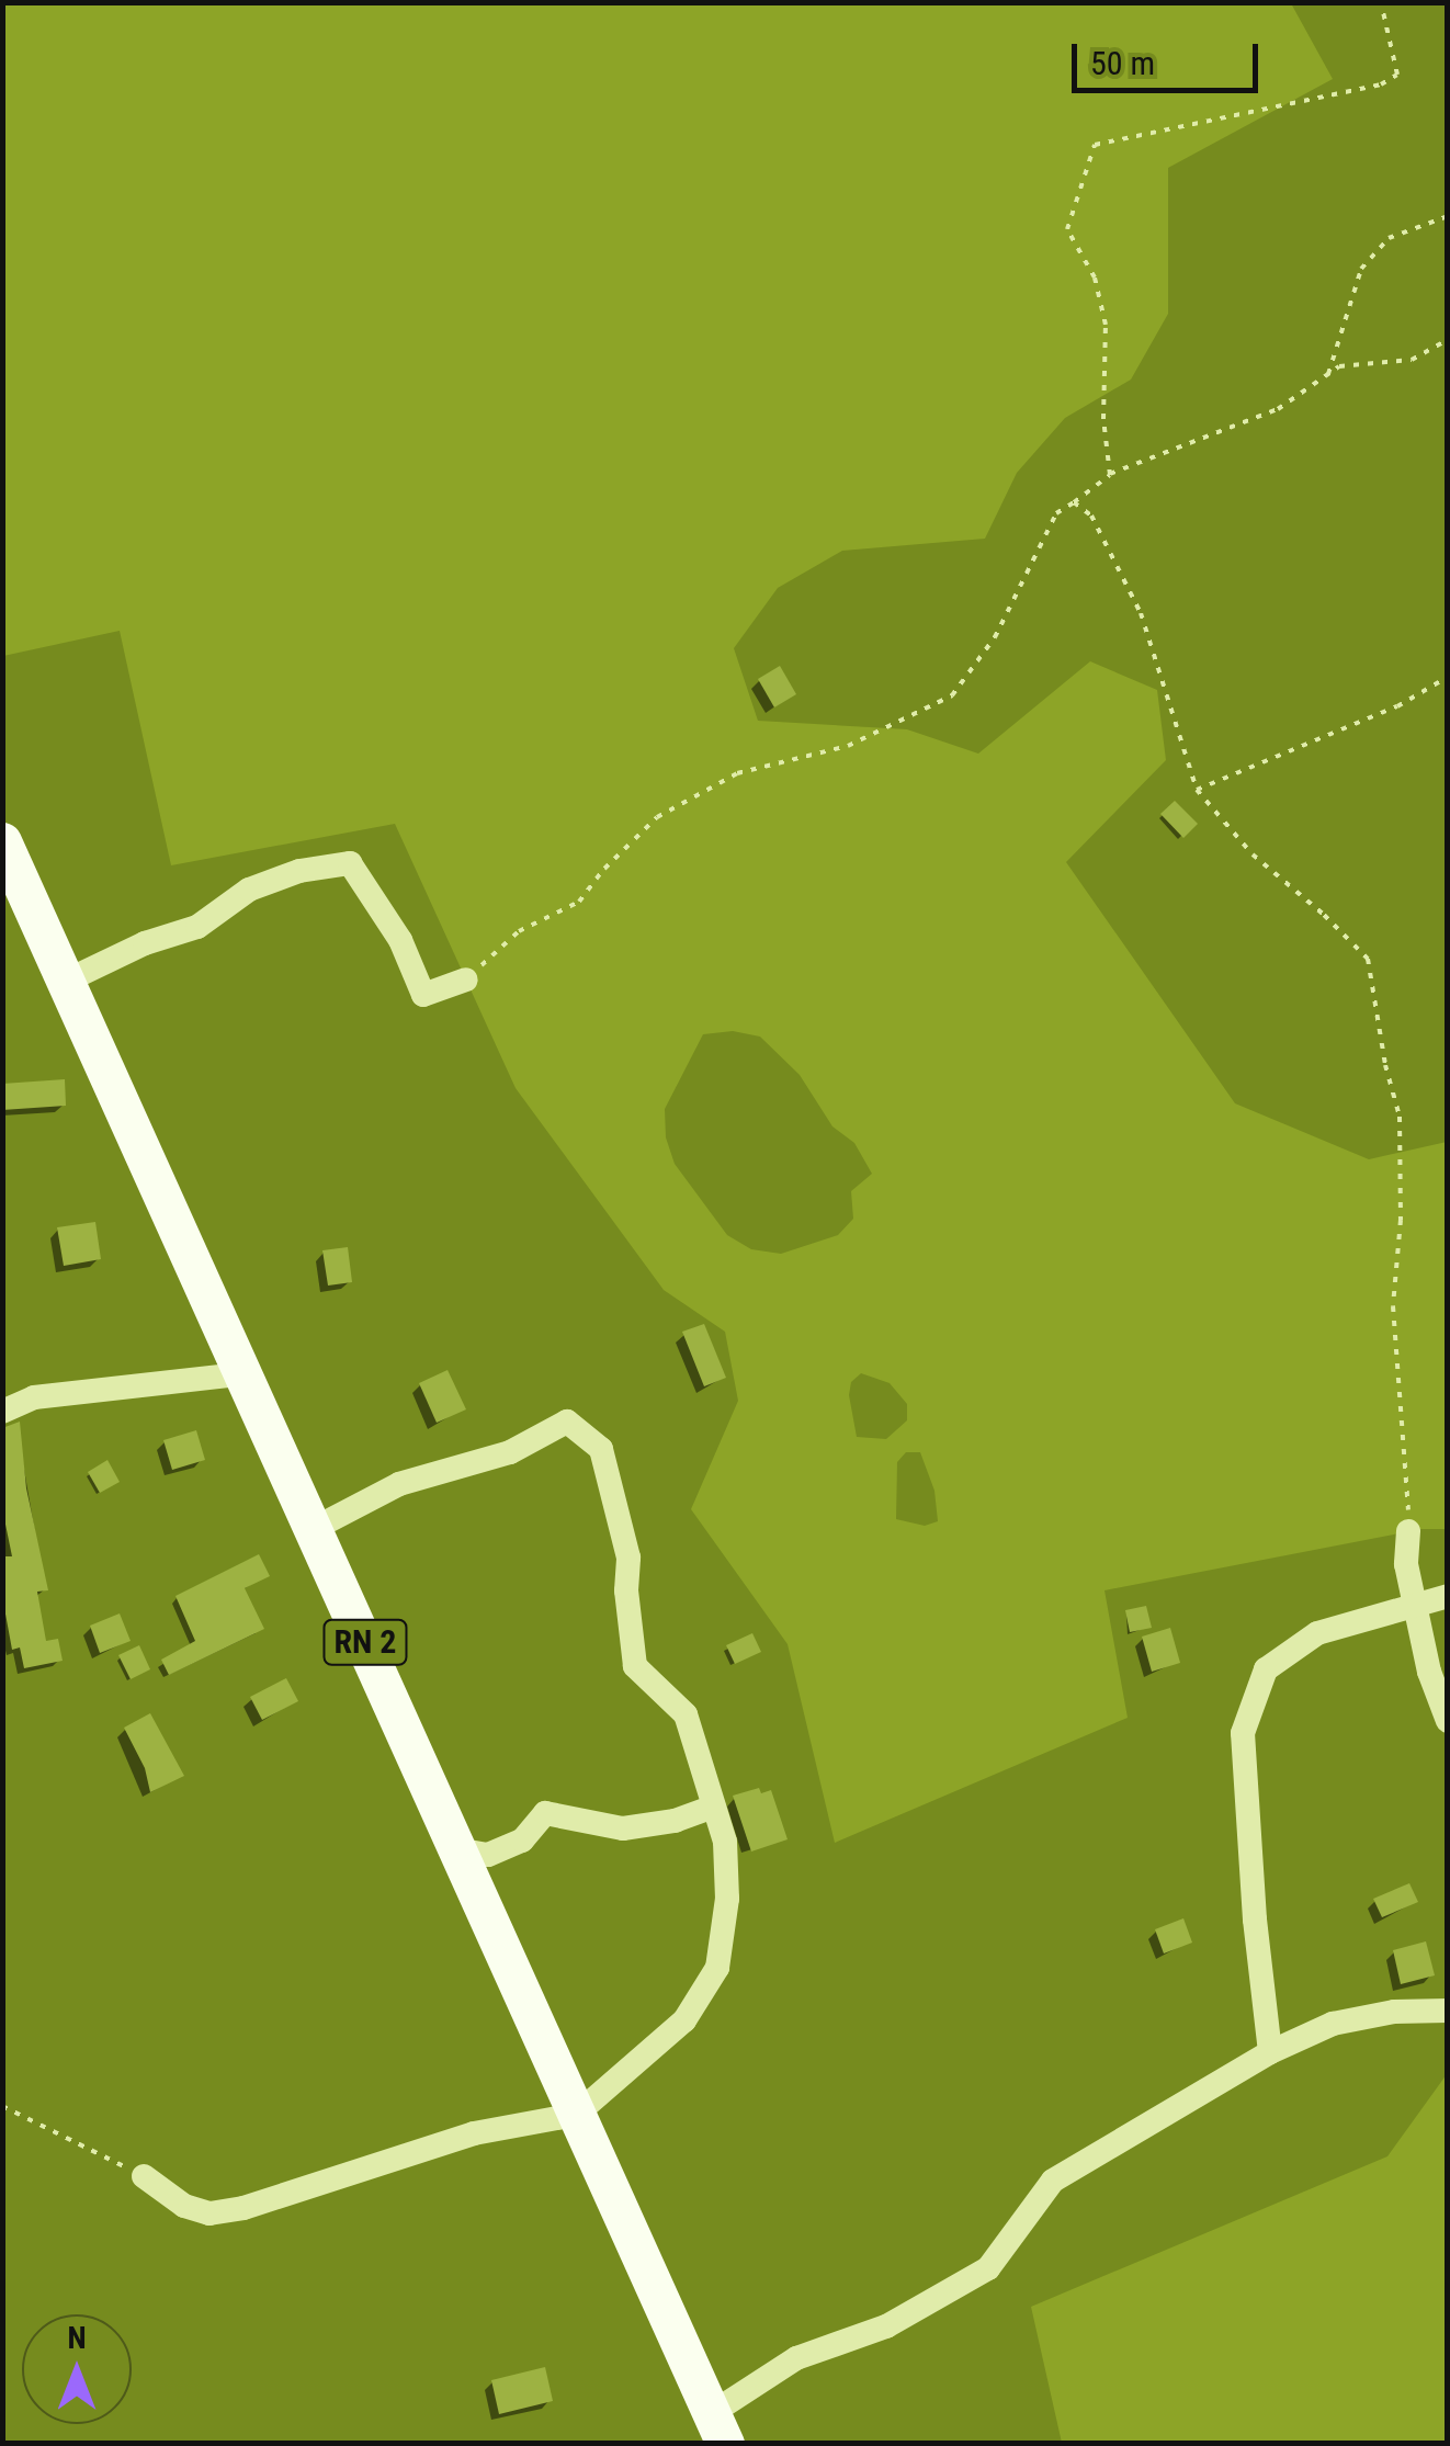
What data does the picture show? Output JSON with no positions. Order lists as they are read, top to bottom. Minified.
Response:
{"streets":{"main road":["RN 2"]},"scale_bar":"50 m","north":"top"}
